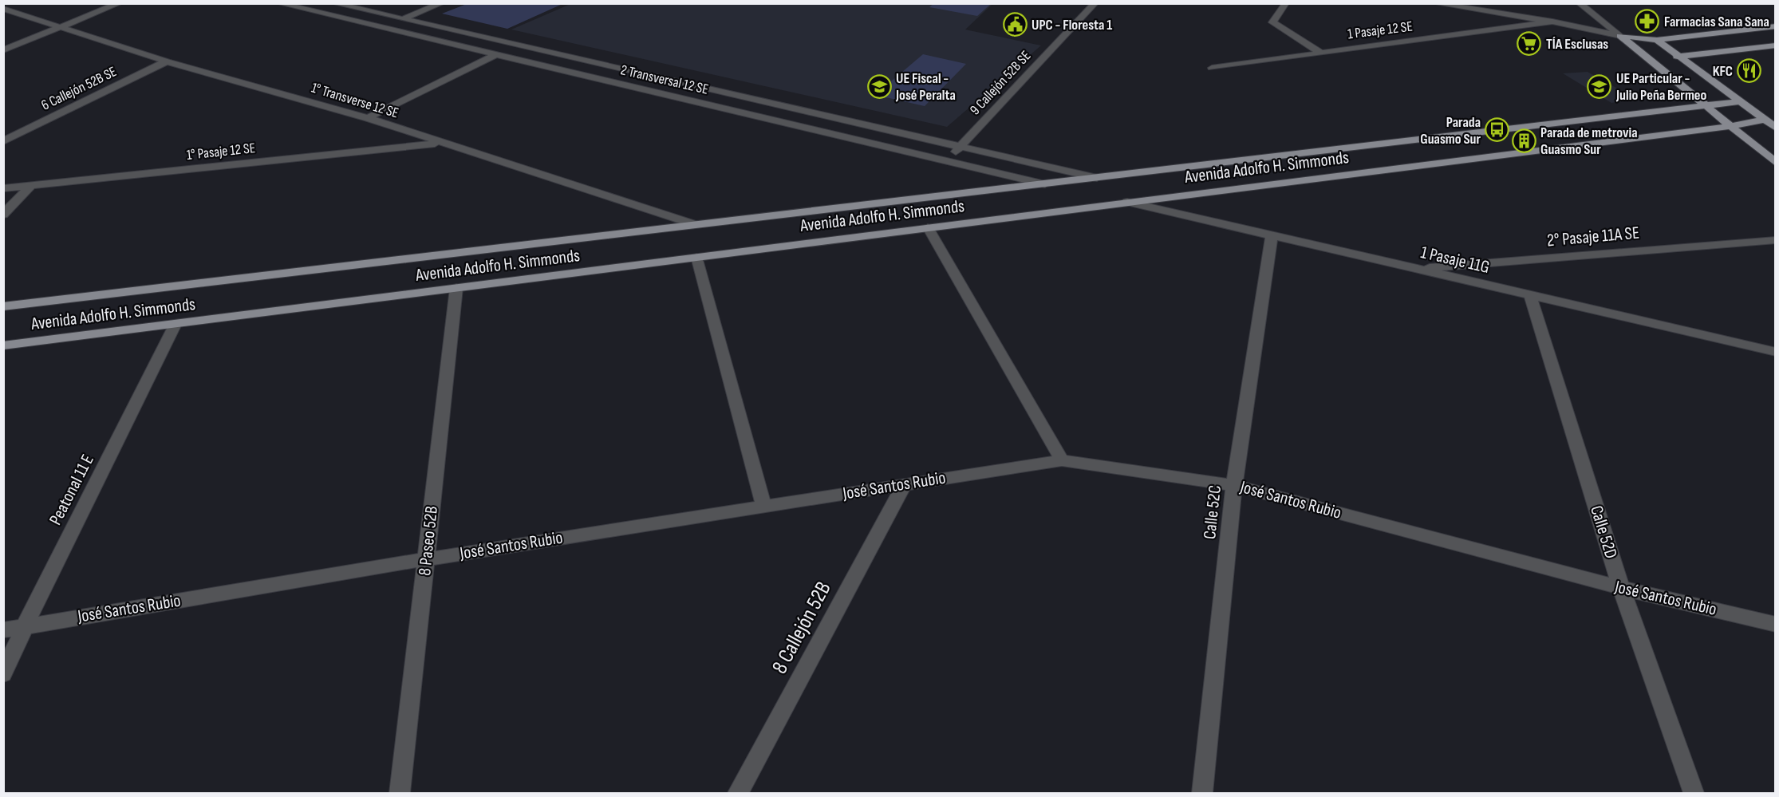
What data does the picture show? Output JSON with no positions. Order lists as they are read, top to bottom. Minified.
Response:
{"streets":{"main road":["Avenida Adolfo H. Simmonds"],"street":["1 Pasaje 12 SE","2 Transversal 12 SE","9 Callejón 52B SE","6 Callejón 52B SE","1° Transverse 12 SE","1° Pasaje 12 SE","2° Pasaje 11A SE","1 Pasaje 11G","José Santos Rubio","Peatonal 11 E","Calle 52C","Calle 52D","8 Paseo 52B","8 Callejón 52B"]},"crossings":[["2 Transversal 12 SE","9 Callejón 52B SE"],["2 Transversal 12 SE","Avenida Adolfo H. Simmonds"],["6 Callejón 52B SE","1° Transverse 12 SE"],["1° Transverse 12 SE","1° Pasaje 12 SE"],["1° Transverse 12 SE","Avenida Adolfo H. Simmonds"],["Avenida Adolfo H. Simmonds","1 Pasaje 11G"],["Avenida Adolfo H. Simmonds","Peatonal 11 E"],["Avenida Adolfo H. Simmonds","8 Paseo 52B"],["2° Pasaje 11A SE","1 Pasaje 11G"],["1 Pasaje 11G","Calle 52C"],["1 Pasaje 11G","Calle 52D"],["José Santos Rubio","Peatonal 11 E"],["José Santos Rubio","Calle 52C"],["José Santos Rubio","Calle 52D"],["José Santos Rubio","8 Paseo 52B"],["José Santos Rubio","8 Callejón 52B"]],"places":{"pharmacy":["Farmacias Sana Sana"],"public building":["UPC - Floresta 1"],"supermarket":["TÍA Esclusas"],"restaurant":["KFC"],"school or university":["UE Fiscal - José Peralta","UE Particular - Julio Peña Bermeo"],"bus stop":["Parada Guasmo Sur"],"building":["Parada de metrovia Guasmo Sur"]}}
